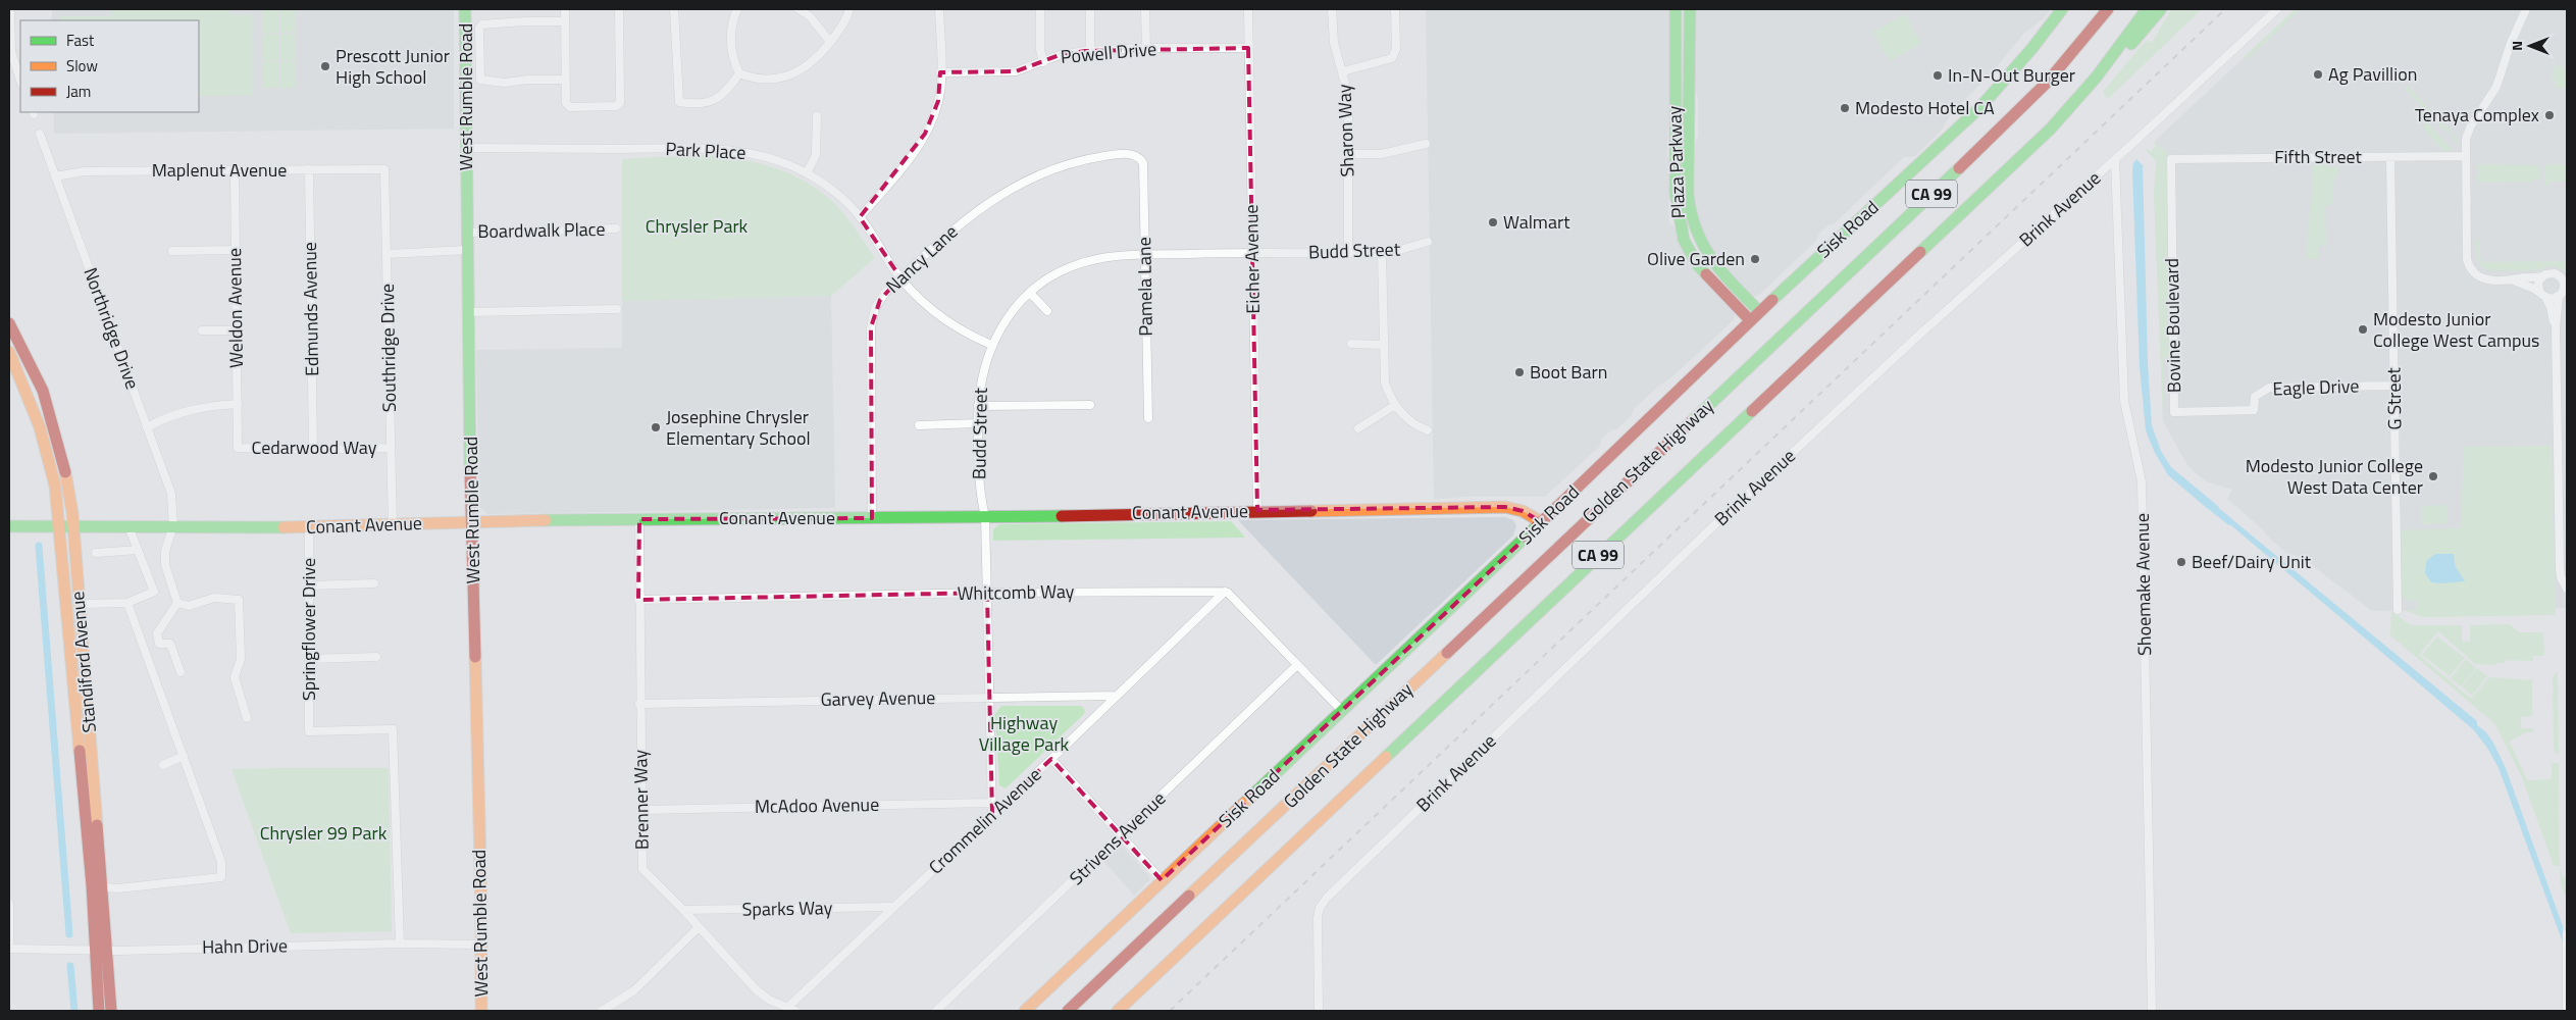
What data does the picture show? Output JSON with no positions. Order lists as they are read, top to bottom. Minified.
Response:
{"streets":{"main road":["West Rumble Road","Plaza Parkway","CA 99","Sisk Road","Golden State Highway","Conant Avenue","Standiford Avenue"],"street":["Powell Drive","Sharon Way","Park Place","Fifth Street","Maplenut Avenue","Brink Avenue","Boardwalk Place","Budd Street","Nancy Lane","Eicher Avenue","Pamela Lane","Weldon Avenue","Edmunds Avenue","Bovine Boulevard","Northridge Drive","Southridge Drive","Eagle Drive","G Street","Cedarwood Way","Shoemake Avenue","Whitcomb Way","Springflower Drive","Garvey Avenue","Brenner Way","McAdoo Avenue","Crommelin Avenue","Strivens Avenue","Sparks Way","Hahn Drive"]},"crossings":[["Powell Drive","Eicher Avenue"],["West Rumble Road","Park Place"],["West Rumble Road","Boardwalk Place"],["West Rumble Road","Conant Avenue"],["West Rumble Road","Hahn Drive"],["Sharon Way","Budd Street"],["Park Place","Budd Street"],["Park Place","Nancy Lane"],["Fifth Street","Bovine Boulevard"],["Fifth Street","G Street"],["Plaza Parkway","Sisk Road"],["Maplenut Avenue","Weldon Avenue"],["Maplenut Avenue","Edmunds Avenue"],["Maplenut Avenue","Northridge Drive"],["Maplenut Avenue","Southridge Drive"],["Brink Avenue","Shoemake Avenue"],["Sisk Road","Conant Avenue"],["Budd Street","Eicher Avenue"],["Budd Street","Pamela Lane"],["Budd Street","Conant Avenue"],["Budd Street","Whitcomb Way"],["Budd Street","Garvey Avenue"],["Budd Street","McAdoo Avenue"],["Budd Street","Crommelin Avenue"],["Nancy Lane","Pamela Lane"],["Nancy Lane","Conant Avenue"],["Eicher Avenue","Conant Avenue"],["Weldon Avenue","Cedarwood Way"],["Edmunds Avenue","Cedarwood Way"],["Bovine Boulevard","Eagle Drive"],["Northridge Drive","Conant Avenue"],["Southridge Drive","Cedarwood Way"],["Southridge Drive","Conant Avenue"],["Eagle Drive","G Street"],["Conant Avenue","Springflower Drive"],["Conant Avenue","Standiford Avenue"],["Conant Avenue","Brenner Way"],["Whitcomb Way","Brenner Way"],["Whitcomb Way","Crommelin Avenue"],["Springflower Drive","Hahn Drive"],["Standiford Avenue","Hahn Drive"],["Garvey Avenue","Brenner Way"],["Garvey Avenue","Crommelin Avenue"],["Brenner Way","McAdoo Avenue"],["Brenner Way","Crommelin Avenue"],["Brenner Way","Sparks Way"],["Crommelin Avenue","Sparks Way"]],"parks":["Chrysler Park","Highway Village Park","Chrysler 99 Park"],"places":["Prescott Junior High School","Ag Pavillion","In-N-Out Burger","Modesto Hotel CA","Tenaya Complex","Walmart","Olive Garden","Modesto Junior College West Campus","Boot Barn","Josephine Chrysler Elementary School","Modesto Junior College West Data Center","Beef/Dairy Unit"],"legend":["Fast","Slow","Jam"],"north":"left"}
